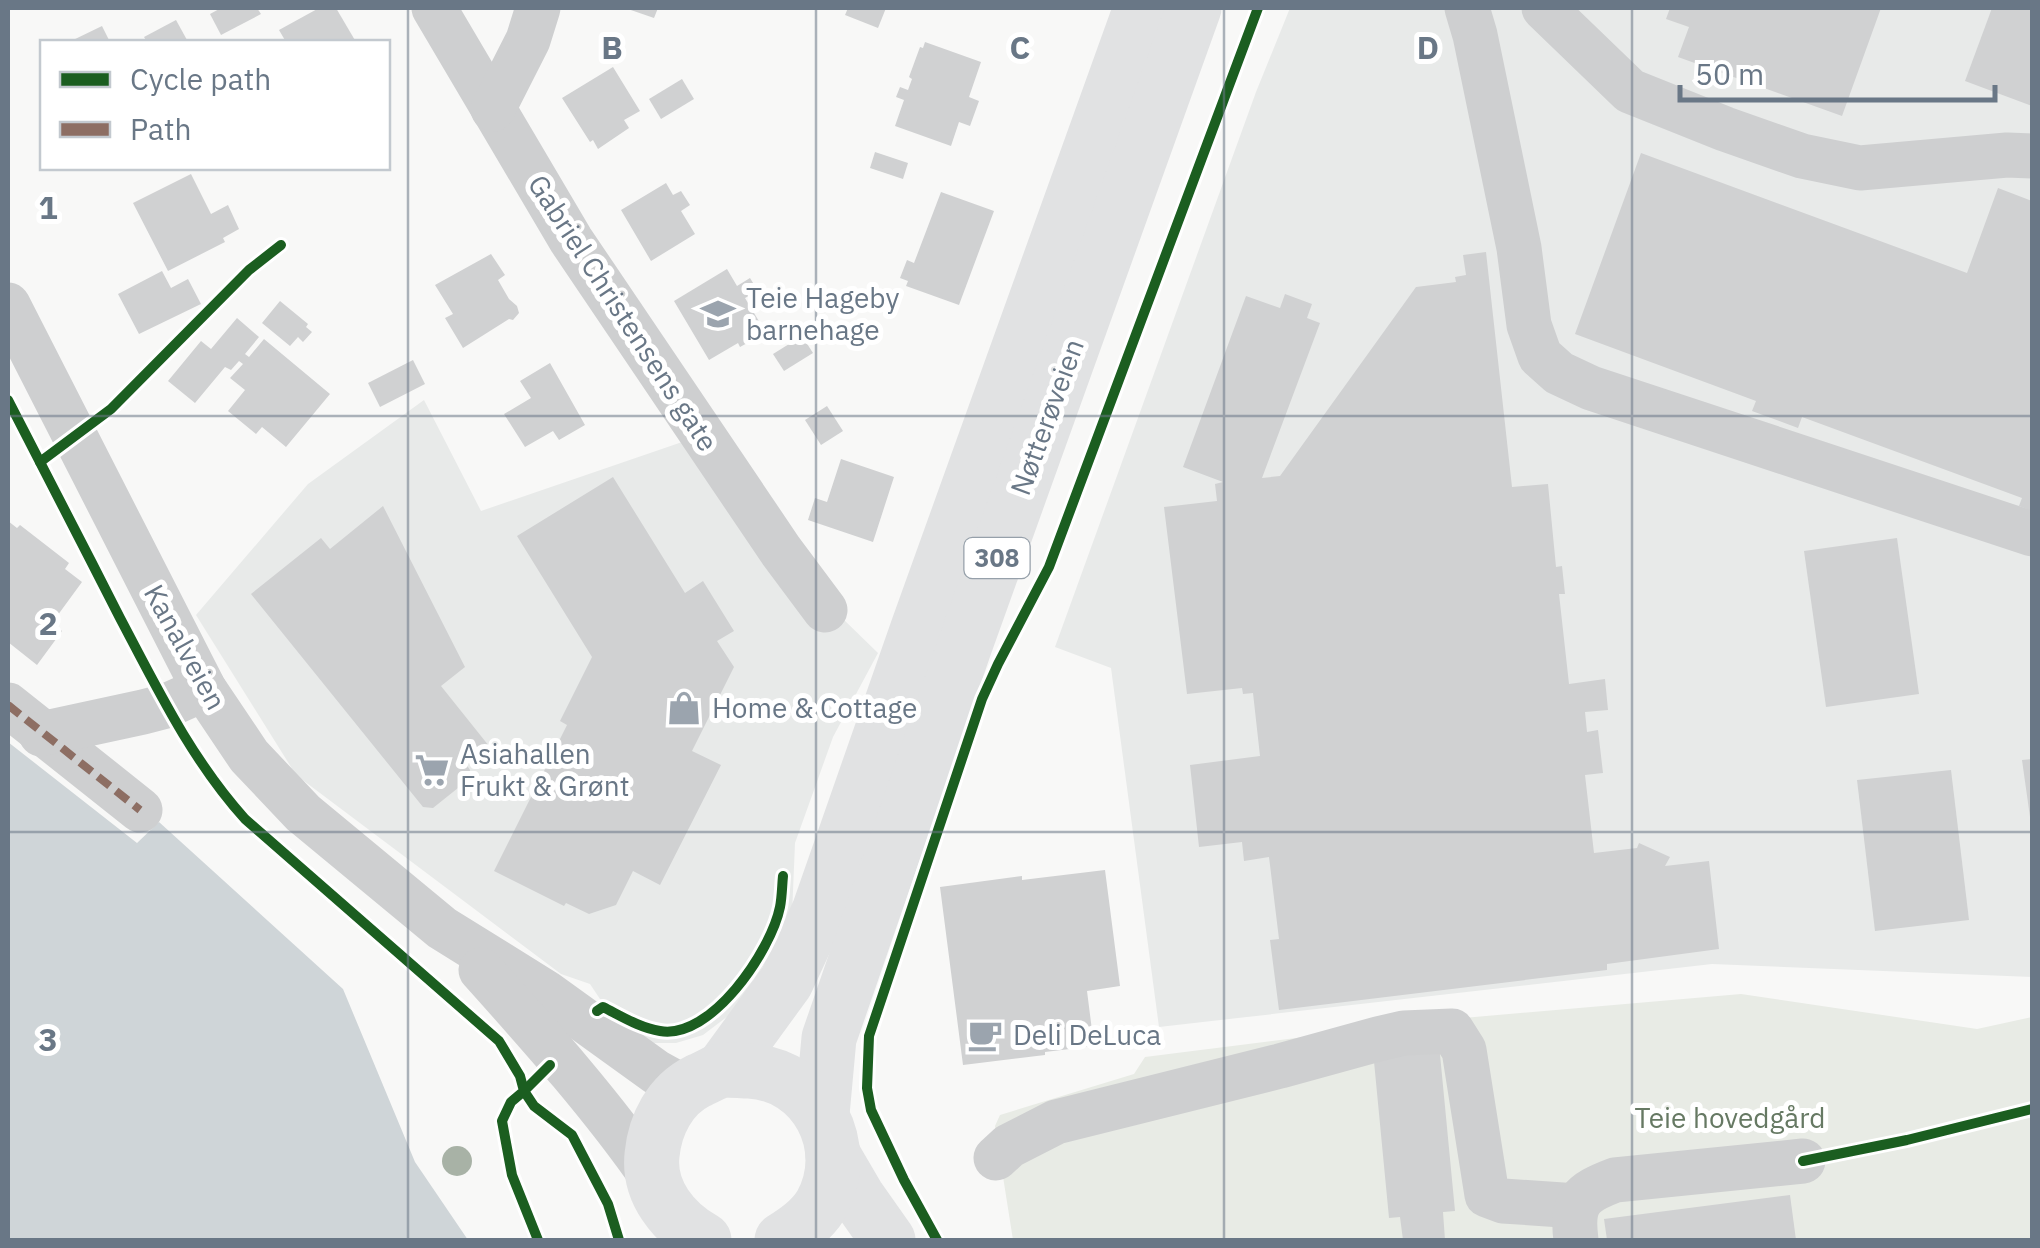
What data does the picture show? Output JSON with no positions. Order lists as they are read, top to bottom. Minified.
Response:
{"streets":{"main road":["Nøtterøveien","308"],"street":["Gabriel Christensens gate","Kanalveien"]},"crossings":[["Nøtterøveien","308"],["Nøtterøveien","Kanalveien"],["308","Kanalveien"]],"parks":["Teie hovedgård"],"places":{"school or university":["Teie Hageby barnehage"],"shop":["Home & Cottage"],"supermarket":["Asiahallen Frukt & Grønt"],"cafe":["Deli DeLuca"]},"legend":["Cycle path","Path"],"scale_bar":"50 m","grid":{"columns":["B","C","D"],"rows":["1","2","3"]}}
